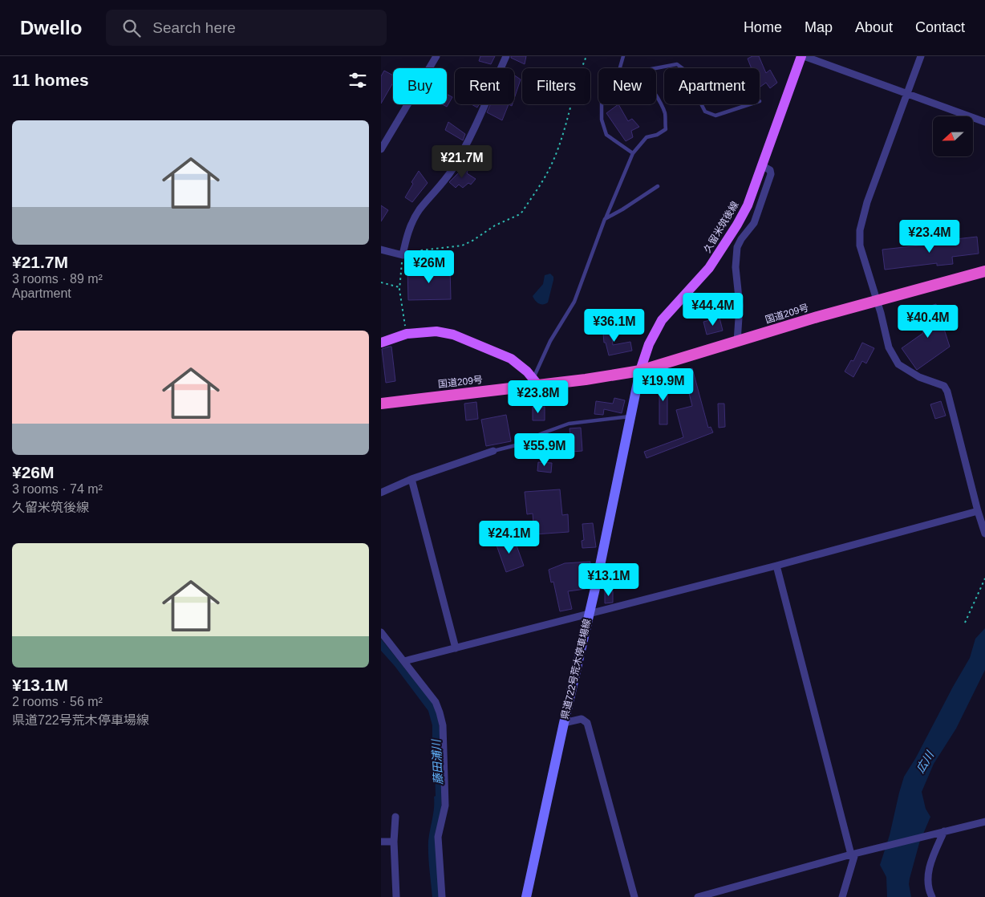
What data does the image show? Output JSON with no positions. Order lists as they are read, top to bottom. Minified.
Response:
{"streets":{"highway":["国道209号"],"main road":["久留米筑後線","県道722号荒木停車場線"]},"crossings":[["久留米筑後線","国道209号"],["久留米筑後線","県道722号荒木停車場線"],["国道209号","県道722号荒木停車場線"]],"water":["藤田浦川","広川"],"north":"left","page":{"header":"Dwello","search":"Search here","nav":["Home","Map","About","Contact"],"heading":"11 homes","chip":["Buy","Rent","Filters","New","Apartment"],"list":[{"name":"¥21.7M","note":"3 rooms · 89 m² · Apartment"},{"name":"¥26M","note":"3 rooms · 74 m² · 久留米筑後線"},{"name":"¥13.1M","note":"2 rooms · 56 m² · 県道722号荒木停車場線"}],"price":["¥21.7M","¥23.4M","¥26M","¥44.4M","¥40.4M","¥36.1M","¥19.9M","¥23.8M","¥55.9M","¥24.1M","¥13.1M"]}}
